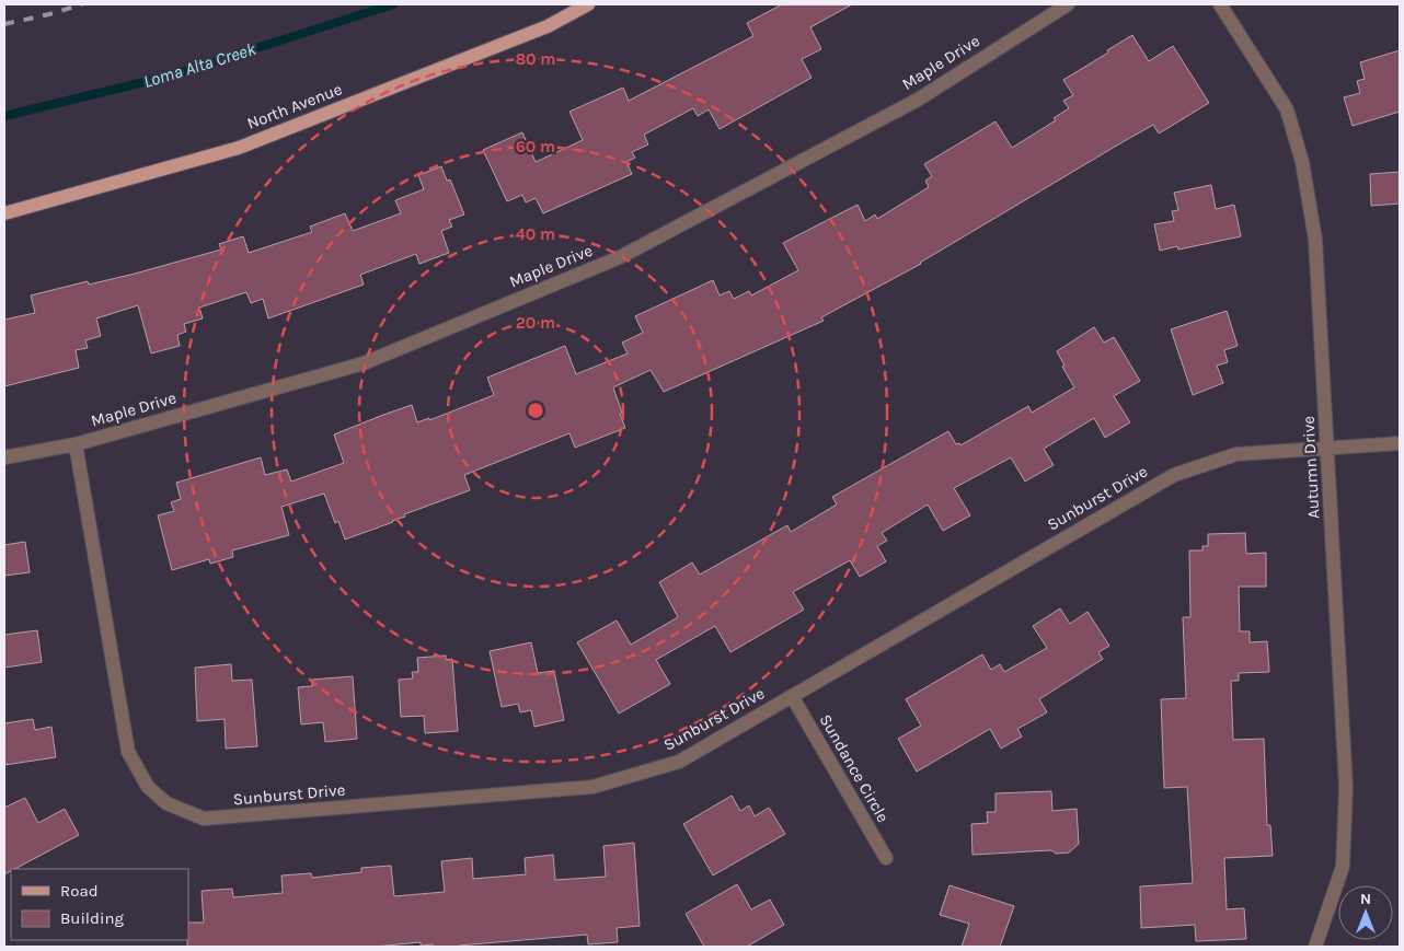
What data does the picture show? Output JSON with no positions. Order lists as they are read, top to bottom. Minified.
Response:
{"streets":{"main road":["North Avenue"],"street":["Maple Drive","Autumn Drive","Sunburst Drive","Sundance Circle"]},"crossings":[["Maple Drive","Sunburst Drive"],["Autumn Drive","Sunburst Drive"],["Sunburst Drive","Sundance Circle"]],"water":["Loma Alta Creek"],"legend":["Road","Building"],"north":"top","rings":["80 m","60 m","40 m","20 m"]}
